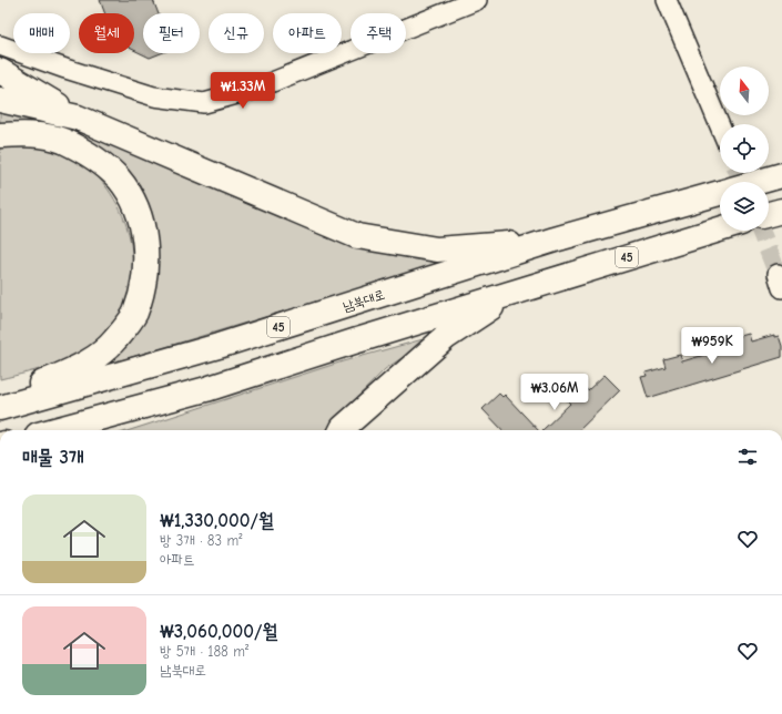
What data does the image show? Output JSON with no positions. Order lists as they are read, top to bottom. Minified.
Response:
{"streets":{"main road":["45","남북대로"]},"north":"top","page":{"chip":["매매","월세","필터","신규","아파트","주택"],"price":["₩1.33M","₩959K","₩3.06M"],"heading":"매물 3개","list":[{"name":"₩1,330,000/월","note":"방 3개 · 83 m² · 아파트"},{"name":"₩3,060,000/월","note":"방 5개 · 188 m² · 남북대로"}]}}
